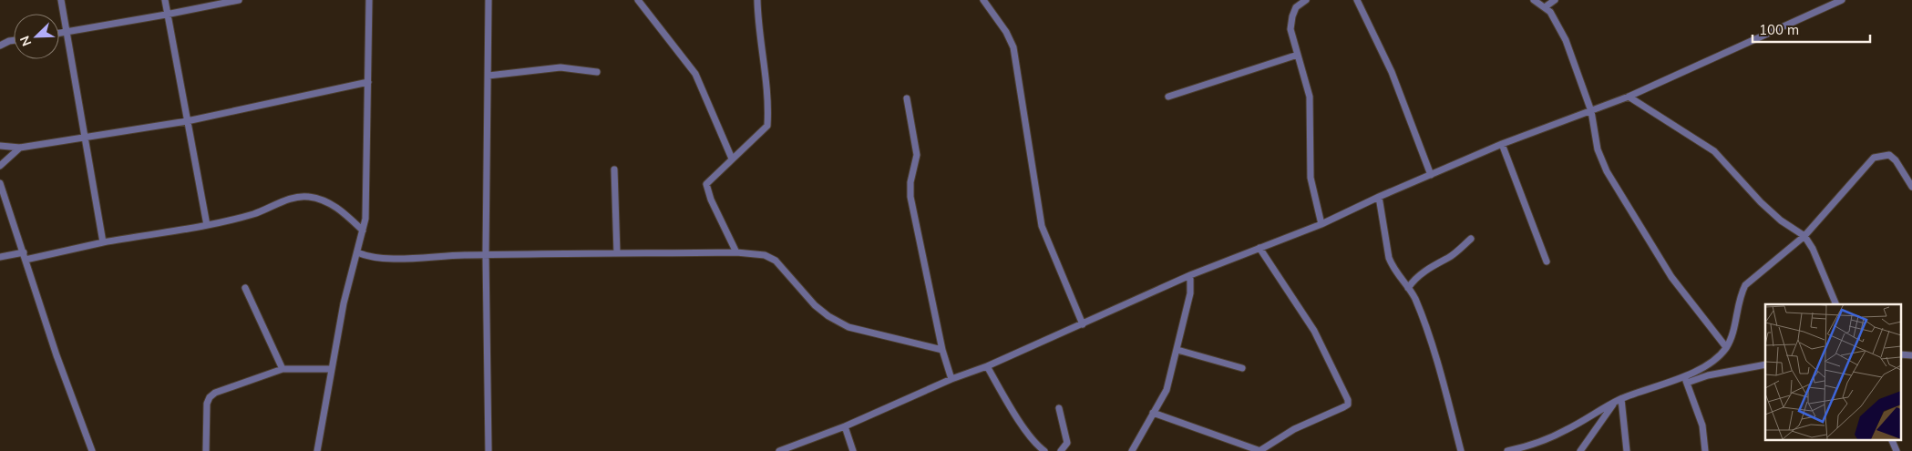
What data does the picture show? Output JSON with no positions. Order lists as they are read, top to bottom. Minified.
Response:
{"scale_bar":"100 m","north":"bottom left"}
